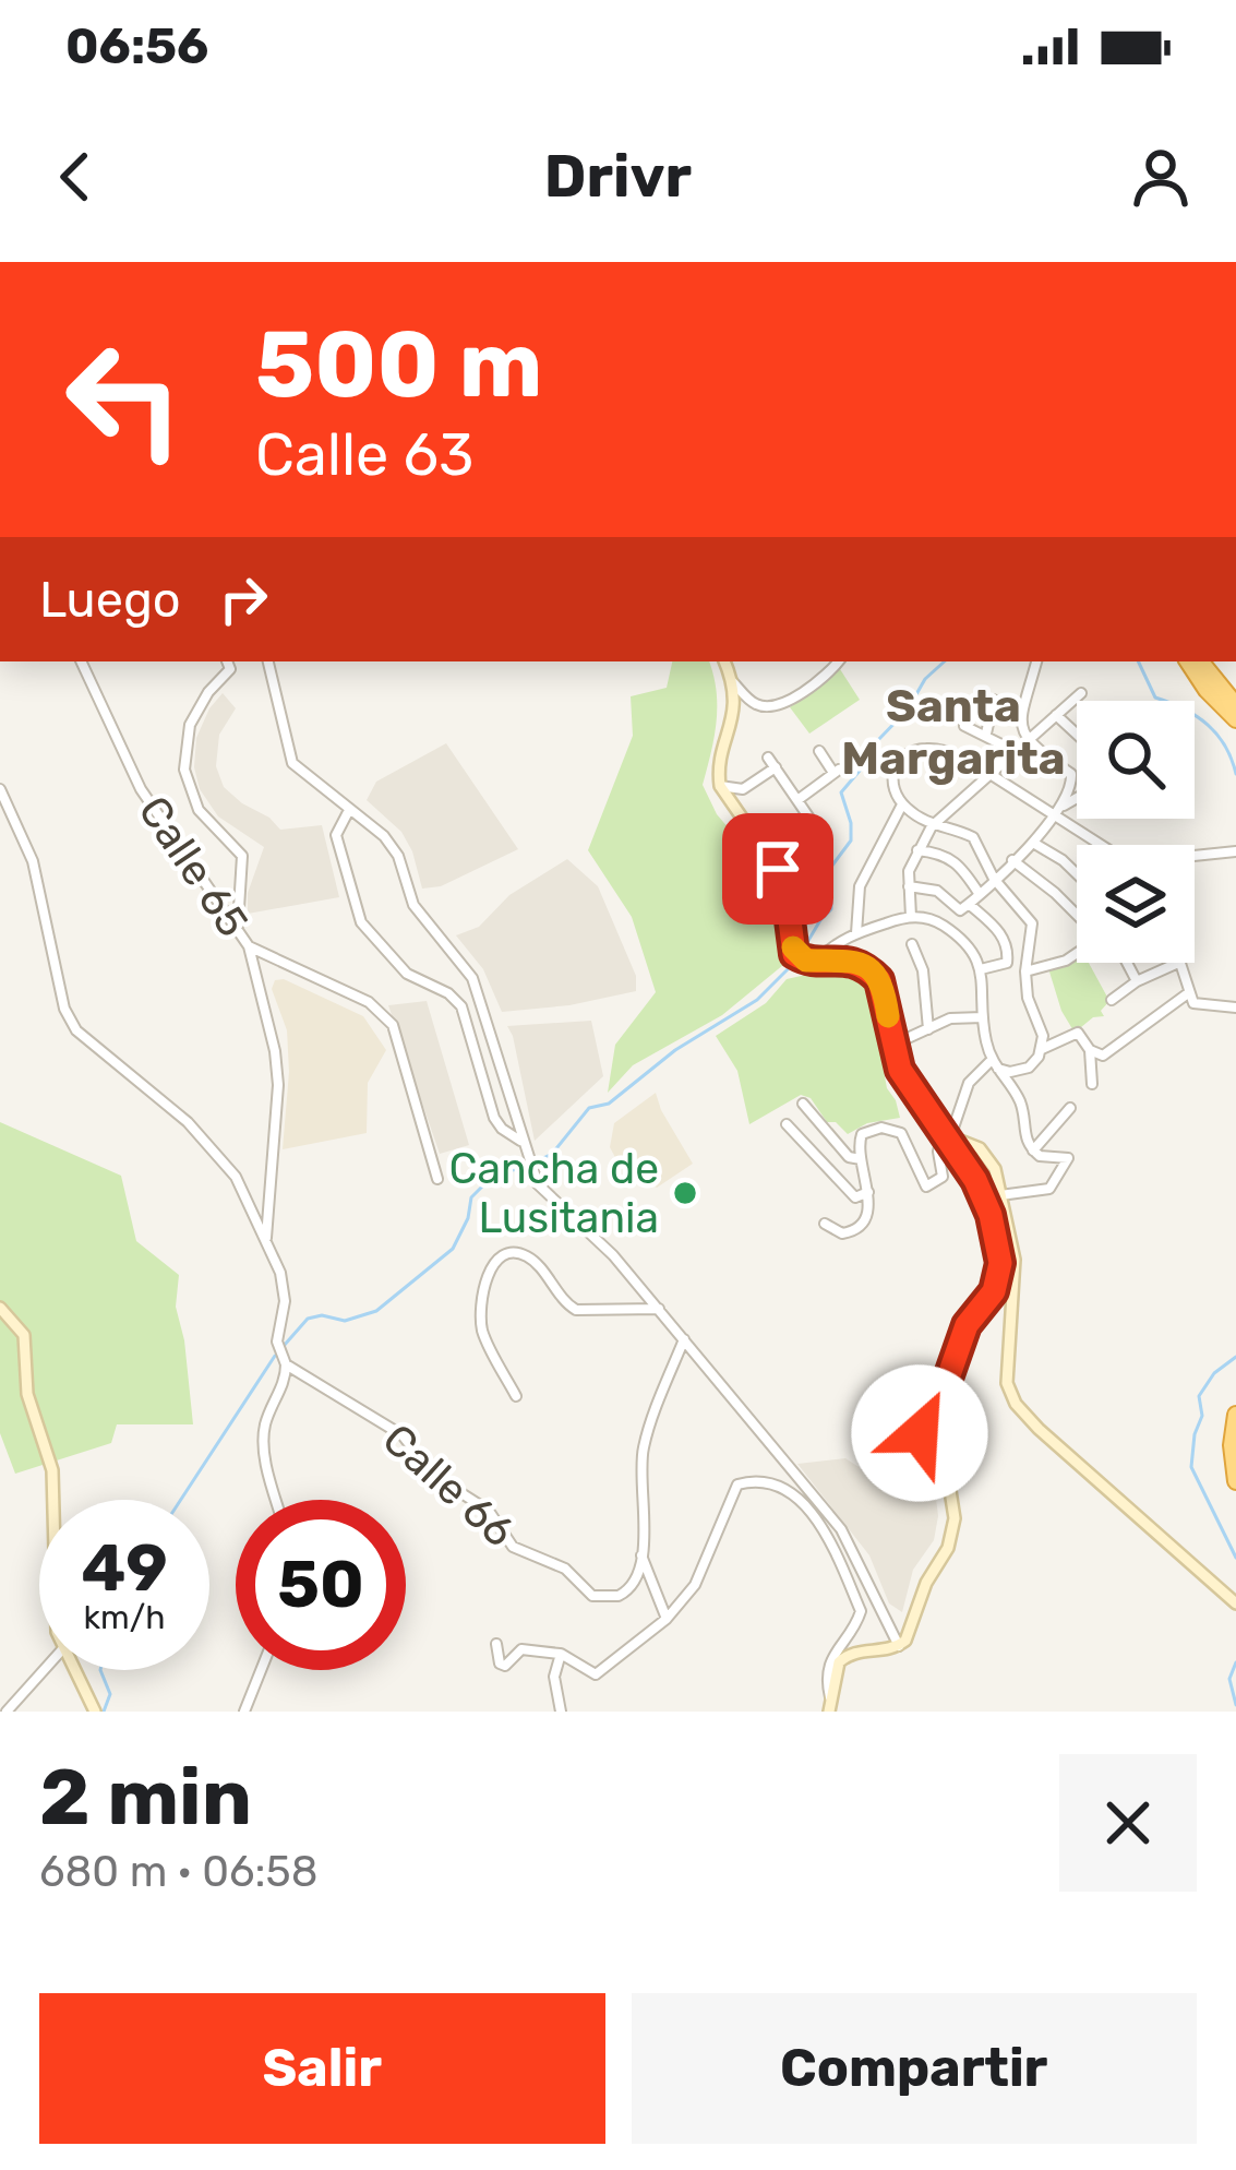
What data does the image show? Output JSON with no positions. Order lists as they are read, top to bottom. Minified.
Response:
{"streets":{"street":["Calle 65","Calle 66"]},"districts":["Santa Margarita"],"places":["Cancha de Lusitania"],"page":{"status":"06:56","header":"Drivr","turn":["500 m","Calle 63"],"then":"Luego","speed":"49 km/h","limit":"50","heading":["2 min","680 m · 06:58"],"buttons":["Salir","Compartir"]}}
